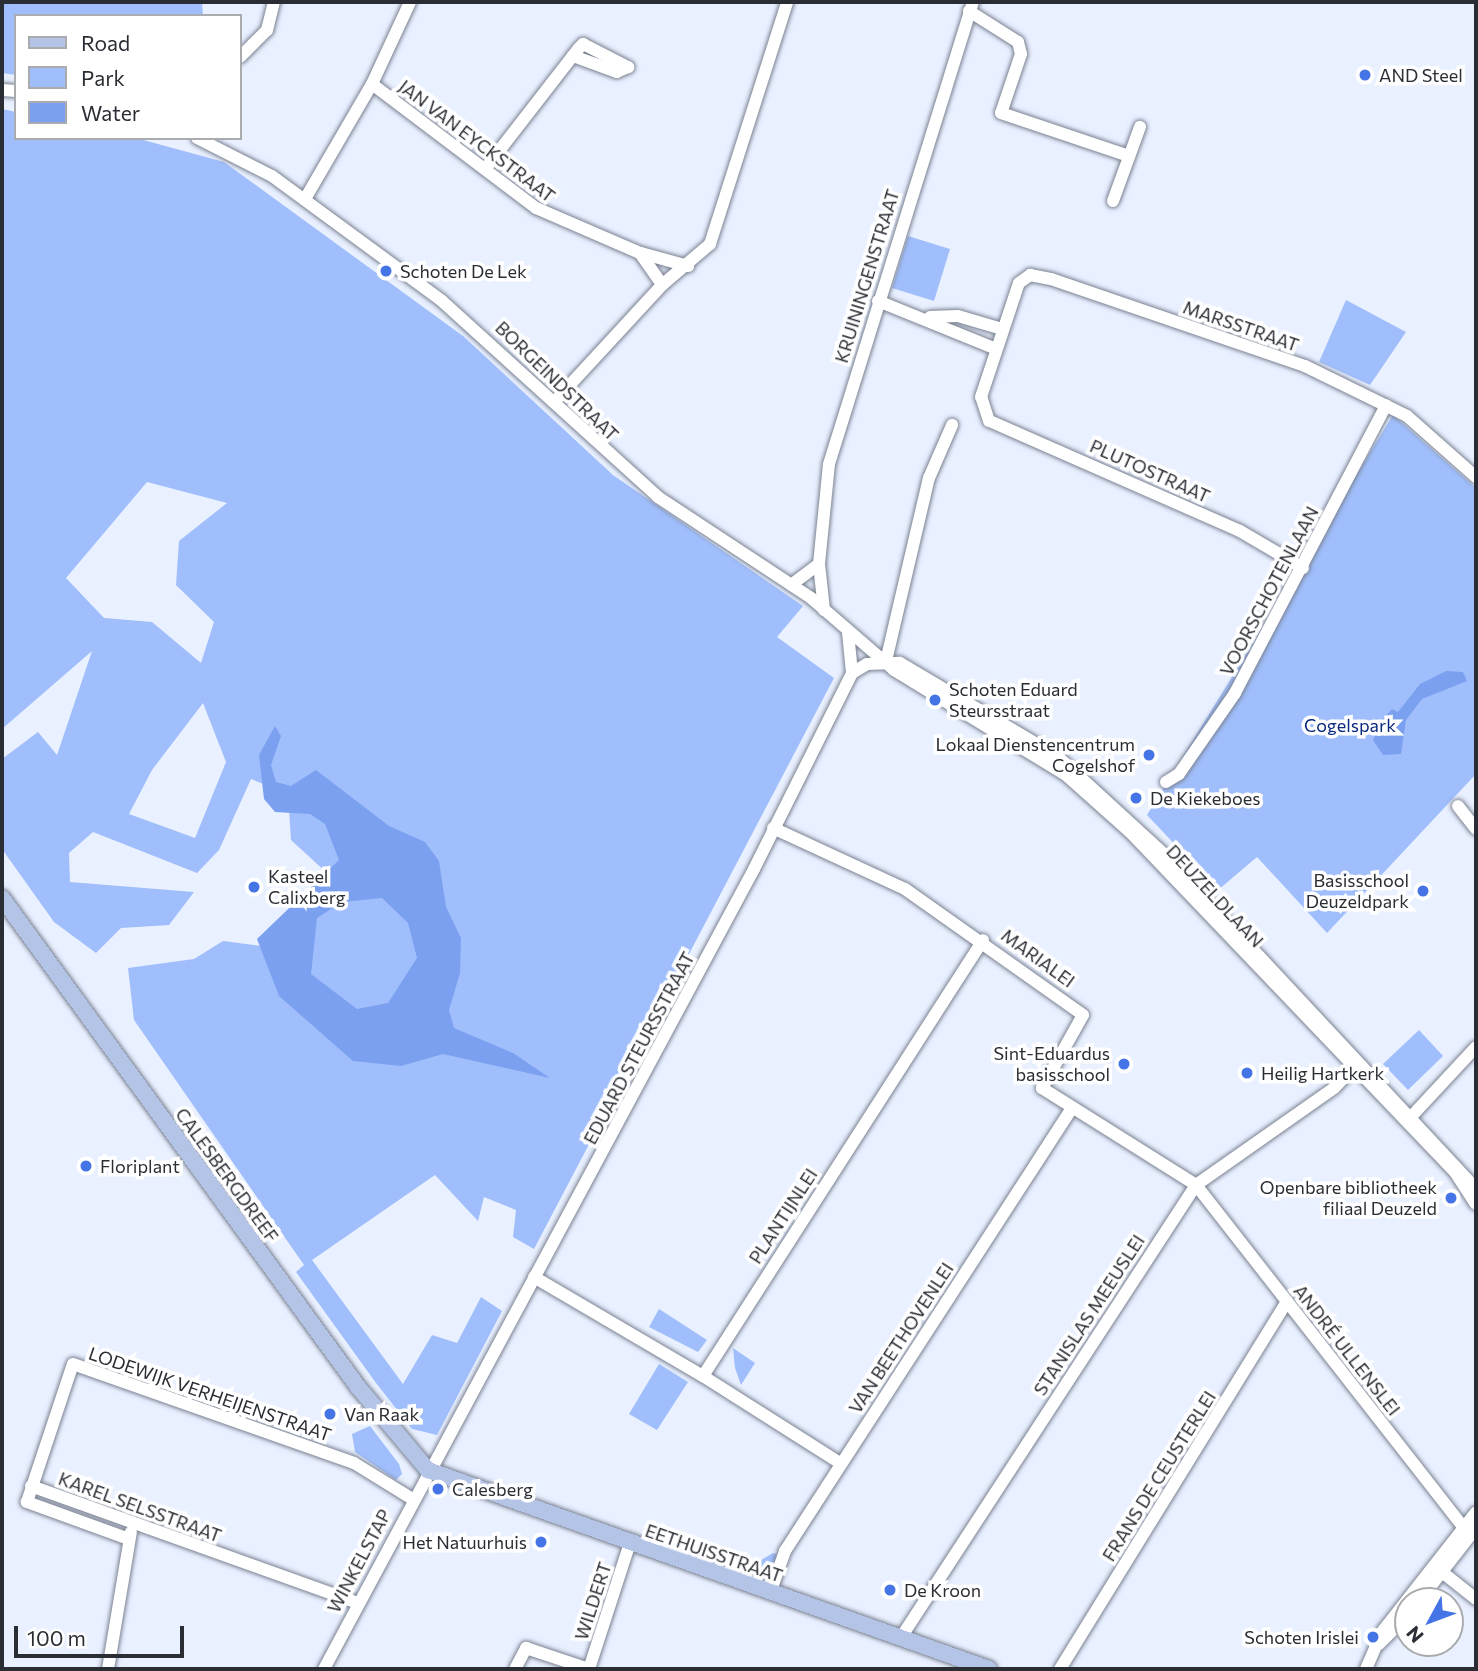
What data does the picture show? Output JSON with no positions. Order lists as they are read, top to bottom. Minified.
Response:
{"streets":{"main road":["CALESBERGDREEF","EETHUISSTRAAT"],"street":["JAN VAN EYCKSTRAAT","KRUININGENSTRAAT","MARSSTRAAT","BORGEINDSTRAAT","PLUTOSTRAAT","VOORSCHOTENLAAN","DEUZELDLAAN","MARIALEI","EDUARD STEURSSTRAAT","PLANTIJNLEI","STANISLAS MEEUSLEI","VAN BEETHOVENLEI","ANDRÉ ULLENSLEI","LODEWIJK VERHEIJENSTRAAT","FRANS DE CEUSTERLEI","KAREL SELSSTRAAT","WINKELSTAP","WILDERT"]},"crossings":[["KRUININGENSTRAAT","BORGEINDSTRAAT"],["MARSSTRAAT","PLUTOSTRAAT"],["MARSSTRAAT","VOORSCHOTENLAAN"],["BORGEINDSTRAAT","DEUZELDLAAN"],["PLUTOSTRAAT","VOORSCHOTENLAAN"],["DEUZELDLAAN","STANISLAS MEEUSLEI"],["MARIALEI","EDUARD STEURSSTRAAT"],["MARIALEI","PLANTIJNLEI"],["MARIALEI","STANISLAS MEEUSLEI"],["MARIALEI","VAN BEETHOVENLEI"],["MARIALEI","ANDRÉ ULLENSLEI"],["EDUARD STEURSSTRAAT","CALESBERGDREEF"],["EDUARD STEURSSTRAAT","EETHUISSTRAAT"],["EDUARD STEURSSTRAAT","WINKELSTAP"],["CALESBERGDREEF","EETHUISSTRAAT"],["CALESBERGDREEF","WINKELSTAP"],["STANISLAS MEEUSLEI","ANDRÉ ULLENSLEI"],["STANISLAS MEEUSLEI","EETHUISSTRAAT"],["VAN BEETHOVENLEI","EETHUISSTRAAT"],["ANDRÉ ULLENSLEI","FRANS DE CEUSTERLEI"],["LODEWIJK VERHEIJENSTRAAT","KAREL SELSSTRAAT"],["LODEWIJK VERHEIJENSTRAAT","WINKELSTAP"],["KAREL SELSSTRAAT","WINKELSTAP"],["EETHUISSTRAAT","WINKELSTAP"],["EETHUISSTRAAT","WILDERT"]],"parks":["Cogelspark"],"places":["AND Steel","Schoten De Lek","Schoten Eduard Steursstraat","Lokaal Dienstencentrum Cogelshof","De Kiekeboes","Kasteel Calixberg","Basisschool Deuzeldpark","Sint-Eduardus basisschool","Heilig Hartkerk","Floriplant","Openbare bibliotheek filiaal Deuzeld","Van Raak","Calesberg","Het Natuurhuis","De Kroon","Schoten Irislei"],"legend":["Road","Park","Water"],"scale_bar":"100 m","north":"bottom left"}
